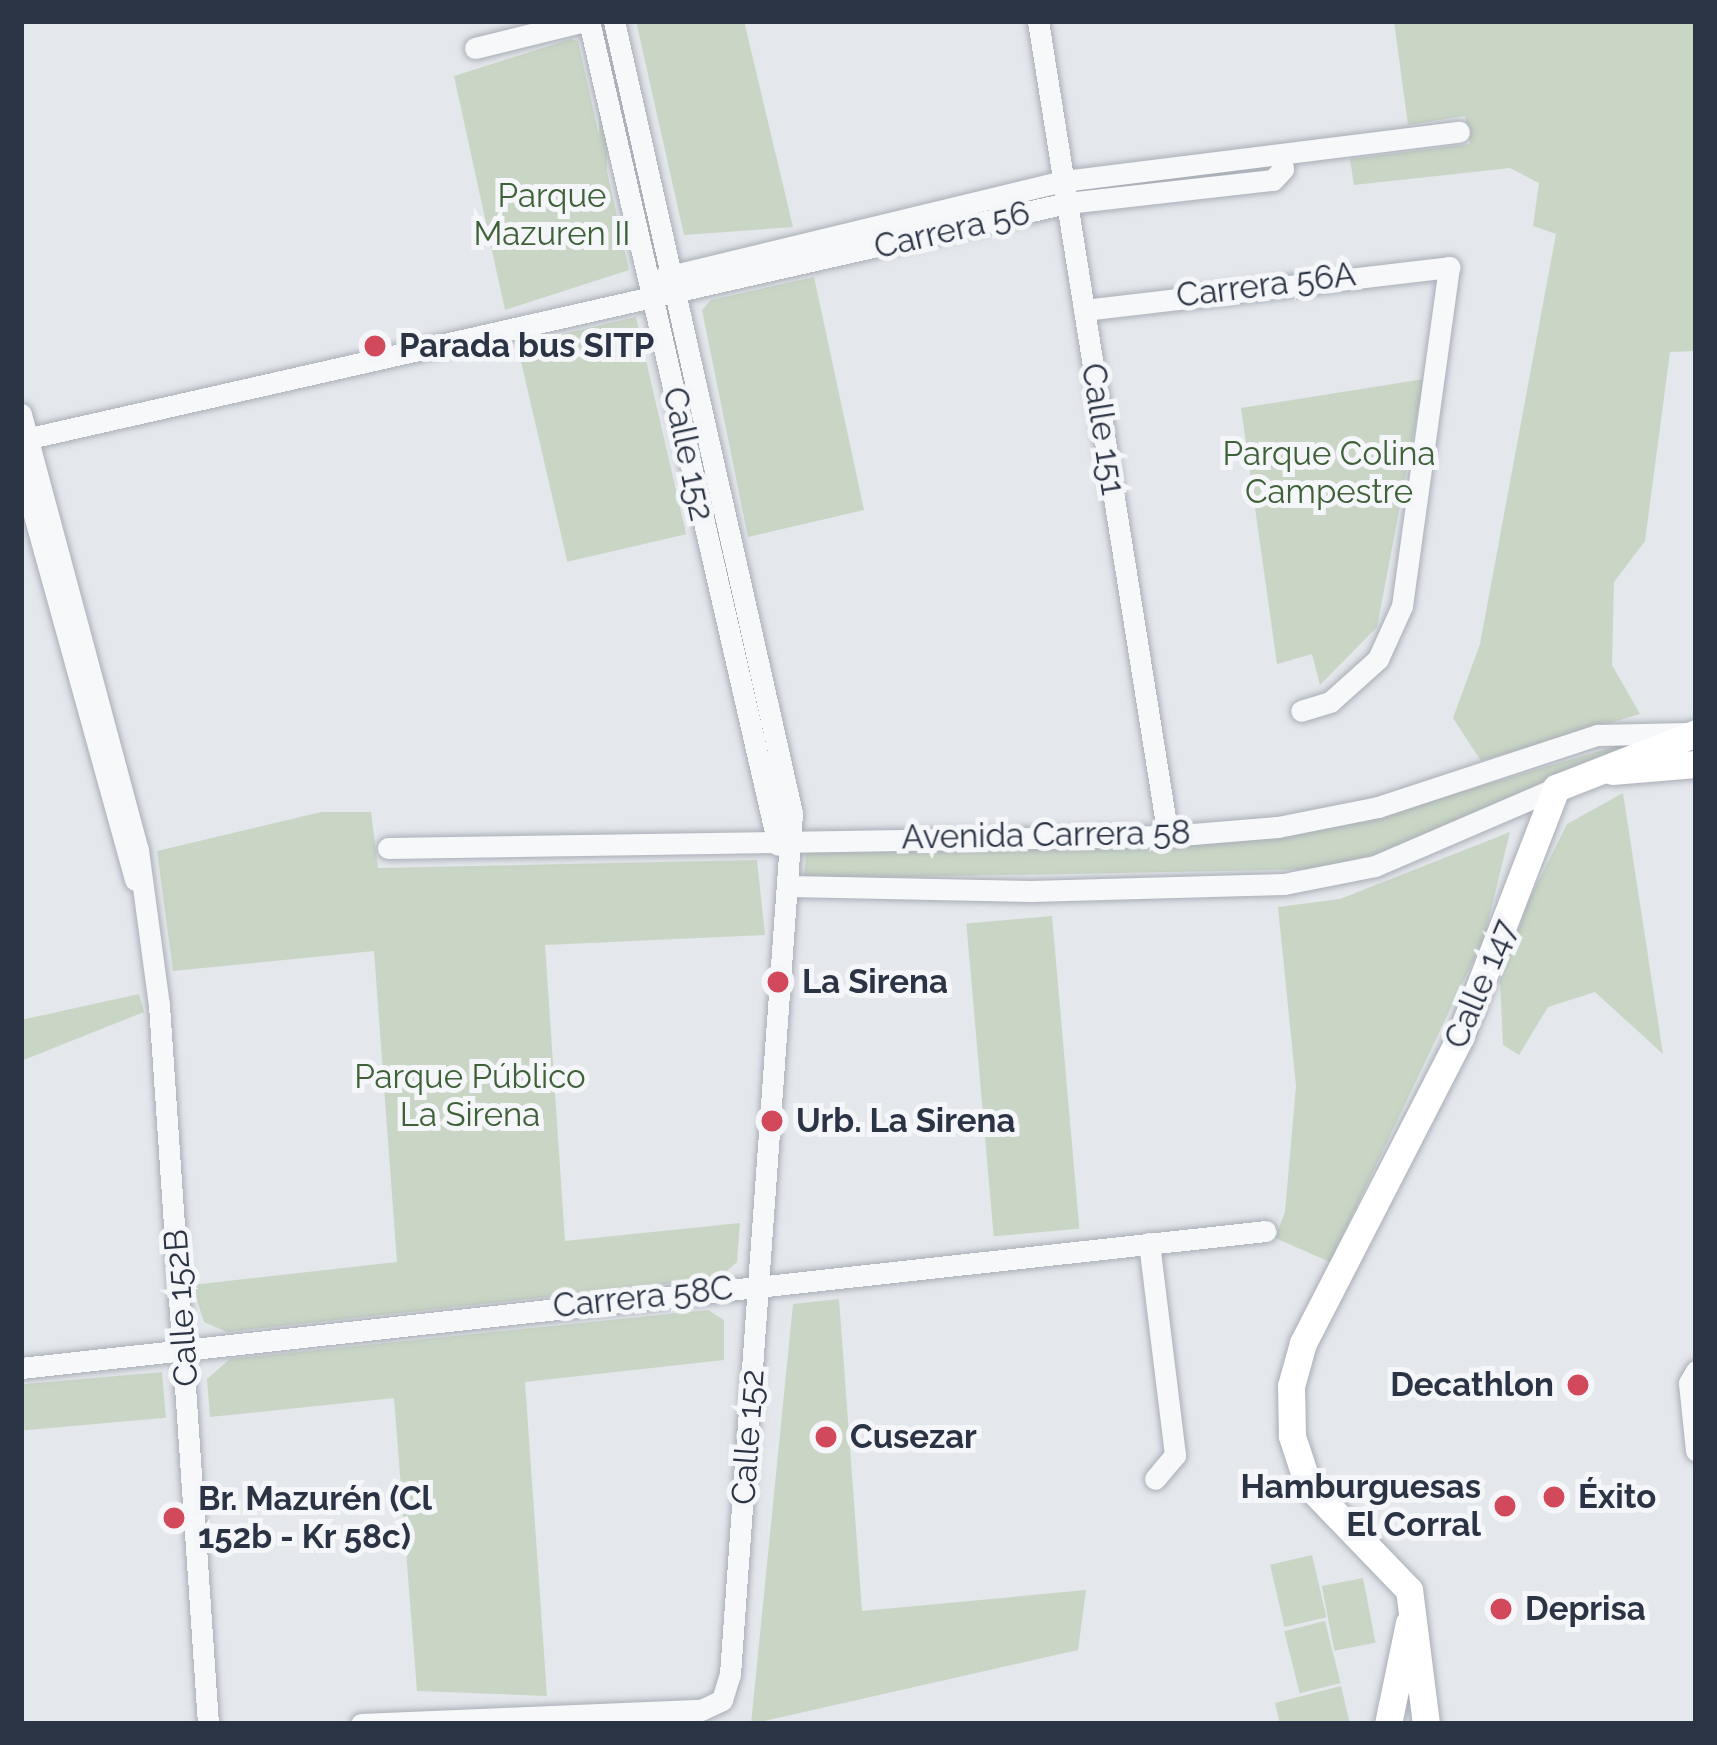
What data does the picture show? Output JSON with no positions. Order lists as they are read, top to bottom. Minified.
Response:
{"streets":{"main road":["Avenida Carrera 58","Calle 147"],"street":["Carrera 56","Carrera 56A","Calle 151","Calle 152","Carrera 58C","Calle 152B"]},"crossings":[["Carrera 56","Calle 151"],["Carrera 56","Calle 152"],["Carrera 56","Calle 152B"],["Carrera 56A","Calle 151"],["Calle 151","Avenida Carrera 58"],["Calle 152","Avenida Carrera 58"],["Calle 152","Carrera 58C"],["Avenida Carrera 58","Calle 147"],["Carrera 58C","Calle 152B"]],"parks":["Parque Mazuren II","Parque Colina Campestre","Parque Público La Sirena"],"places":["Parada bus SITP","La Sirena","Urb. La Sirena","Decathlon","Cusezar","Éxito","Hamburguesas El Corral","Br. Mazurén (Cl 152b - Kr 58c)","Deprisa"]}
